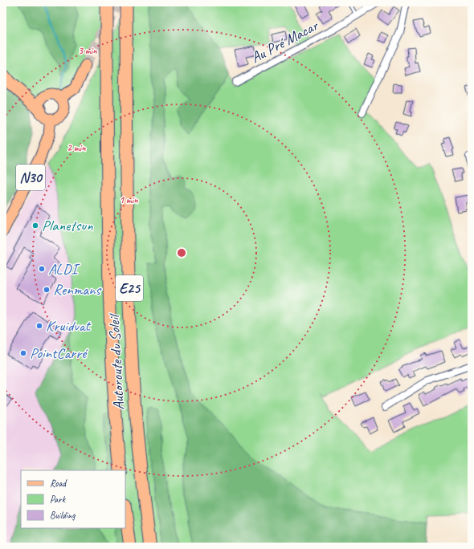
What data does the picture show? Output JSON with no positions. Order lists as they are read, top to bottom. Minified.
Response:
{"streets":{"highway":["E25","Autoroute du Soleil"],"main road":["N30"],"street":["Au Pré Macar"]},"places":["Planetsun","ALDI","Renmans","Kruidvat","PointCarré"],"legend":["Road","Park","Building"],"rings":["3 min","2 min","1 min"]}
